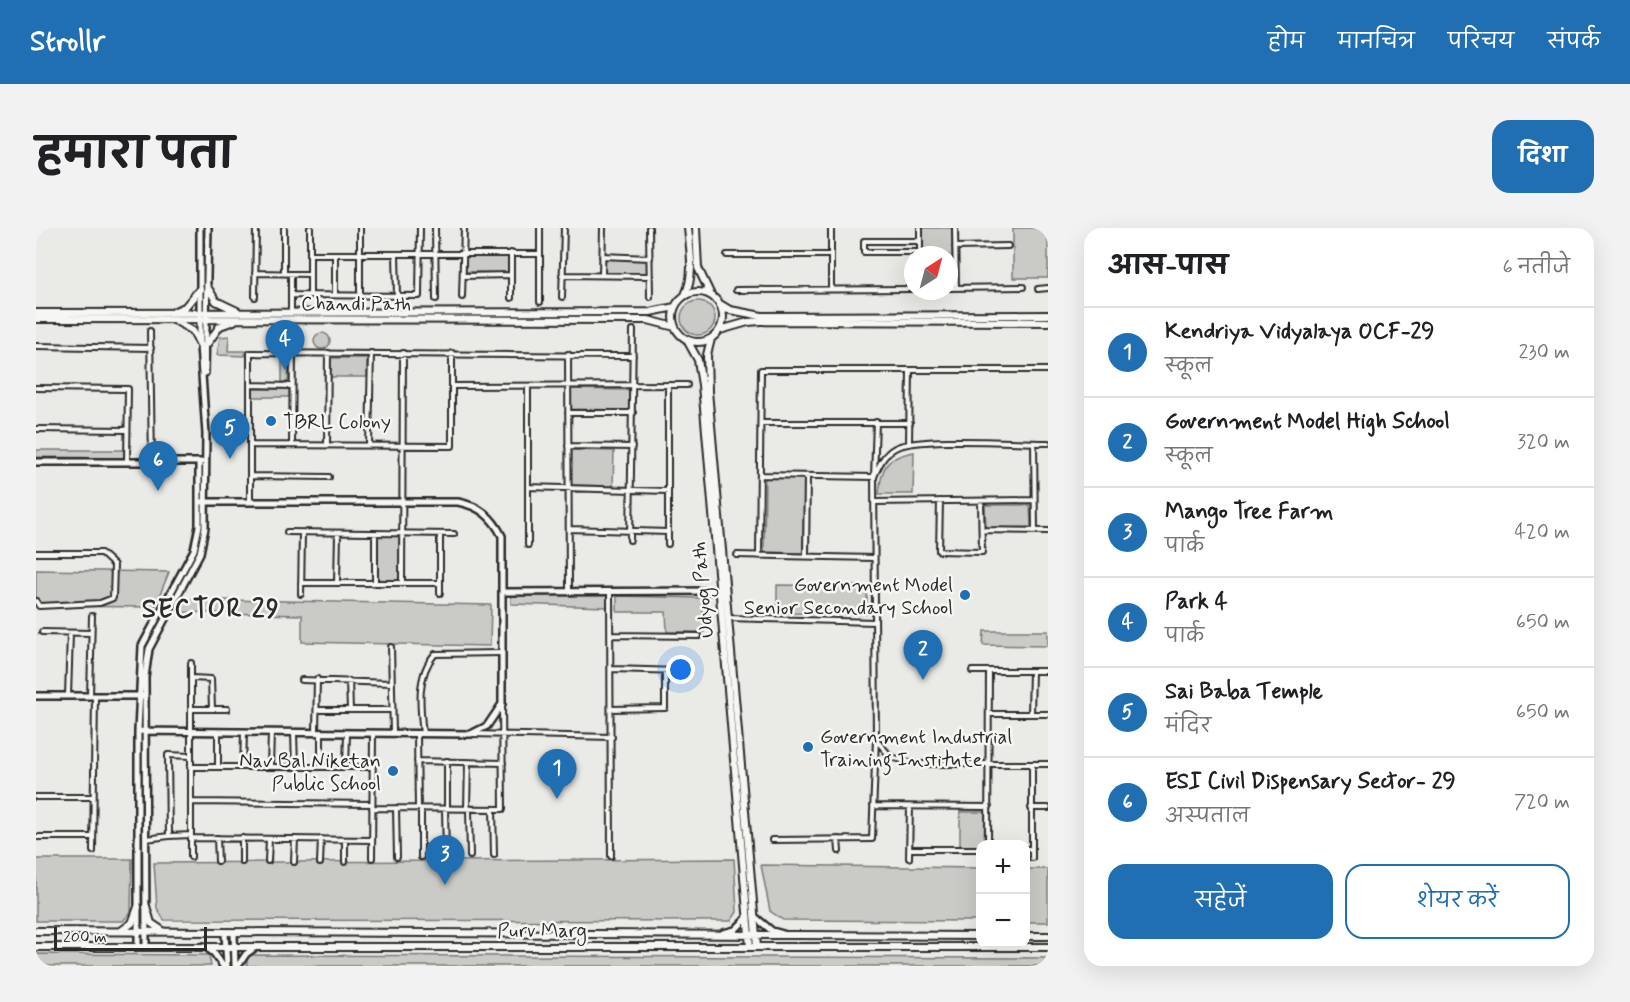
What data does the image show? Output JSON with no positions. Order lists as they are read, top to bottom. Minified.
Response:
{"streets":{"main road":["Chandi Path","Udyog Path","Purv Marg"]},"crossings":[["Chandi Path","Udyog Path"],["Udyog Path","Purv Marg"]],"districts":["SECTOR 29"],"places":["TBRL Colony","Government Model Senior Secondary School","Government Industrial Training Institute","Nav Bal Niketan Public School"],"scale_bar":"200 m","north":"top right","page":{"header":"Strollr","nav":["होम","मानचित्र","परिचय","संपर्क"],"title":"हमारा पता","buttons":["दिशा",["सहेजें","शेयर करें"]],"heading":["आस-पास","6 नतीजे"],"list":[{"mark":"1","name":"Kendriya Vidyalaya OCF-29","note":"स्कूल","value":"230 m"},{"mark":"2","name":"Government Model High School","note":"स्कूल","value":"320 m"},{"mark":"3","name":"Mango Tree Farm","note":"पार्क","value":"420 m"},{"mark":"4","name":"Park 4","note":"पार्क","value":"650 m"},{"mark":"5","name":"Sai Baba Temple","note":"मंदिर","value":"650 m"},{"mark":"6","name":"ESI Civil Dispensary Sector- 29","note":"अस्पताल","value":"720 m"}],"pins":["4","5","6","2","1","3"],"map_buttons":["+","−"],"scale":"200 m"}}
